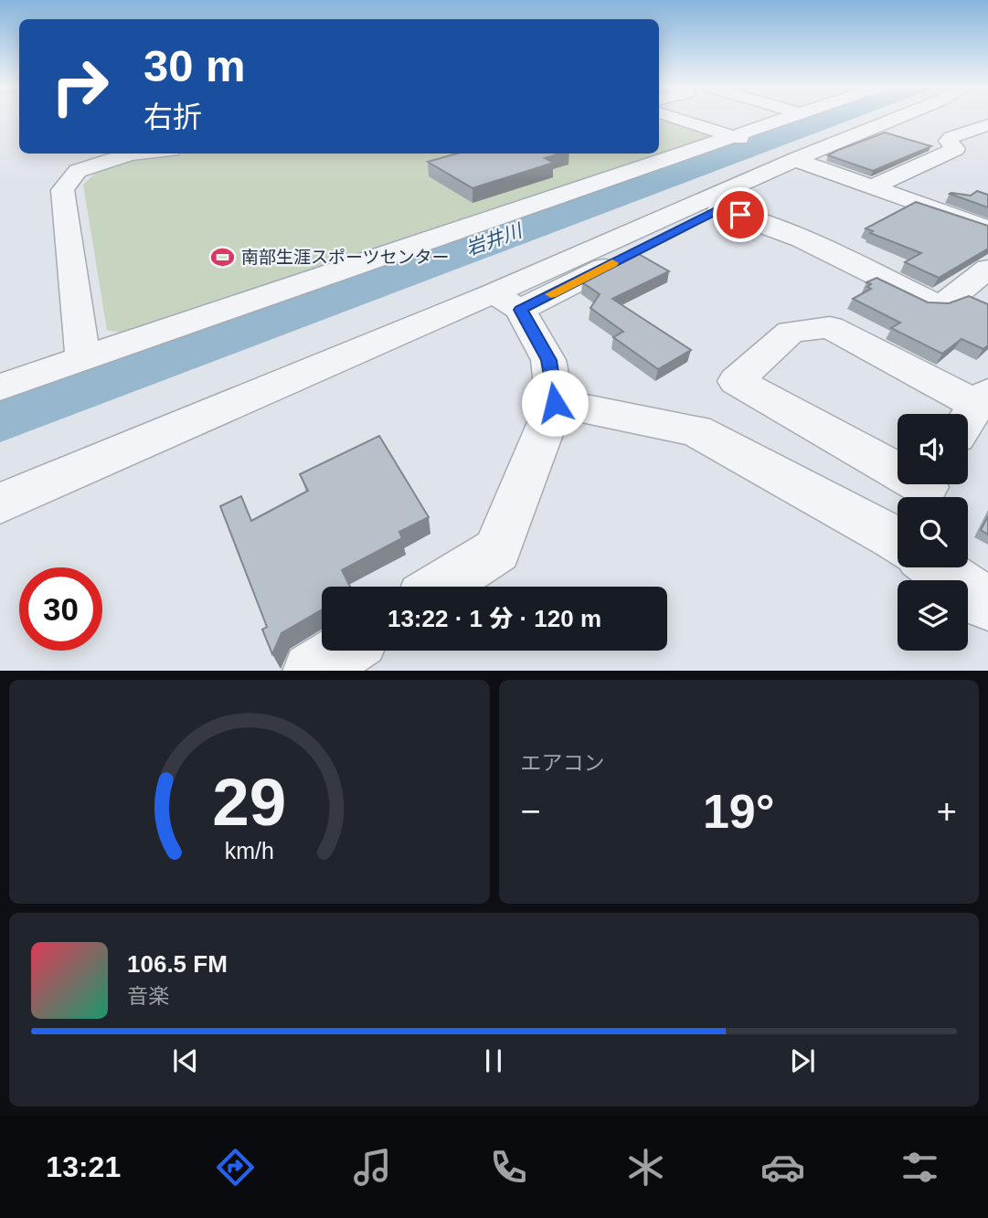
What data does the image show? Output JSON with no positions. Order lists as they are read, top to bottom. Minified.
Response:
{"water":["岩井川"],"places":{"sports":["南部生涯スポーツセンター"]},"page":{"turn":["30 m","右折"],"limit":"30","trip":"13:22 · 1 分 · 120 m","tile":"エアコン","heat":["−","19°","+"],"song":["106.5 FM","音楽"],"tabs":"13:21","gauge":["29","km/h"]}}
